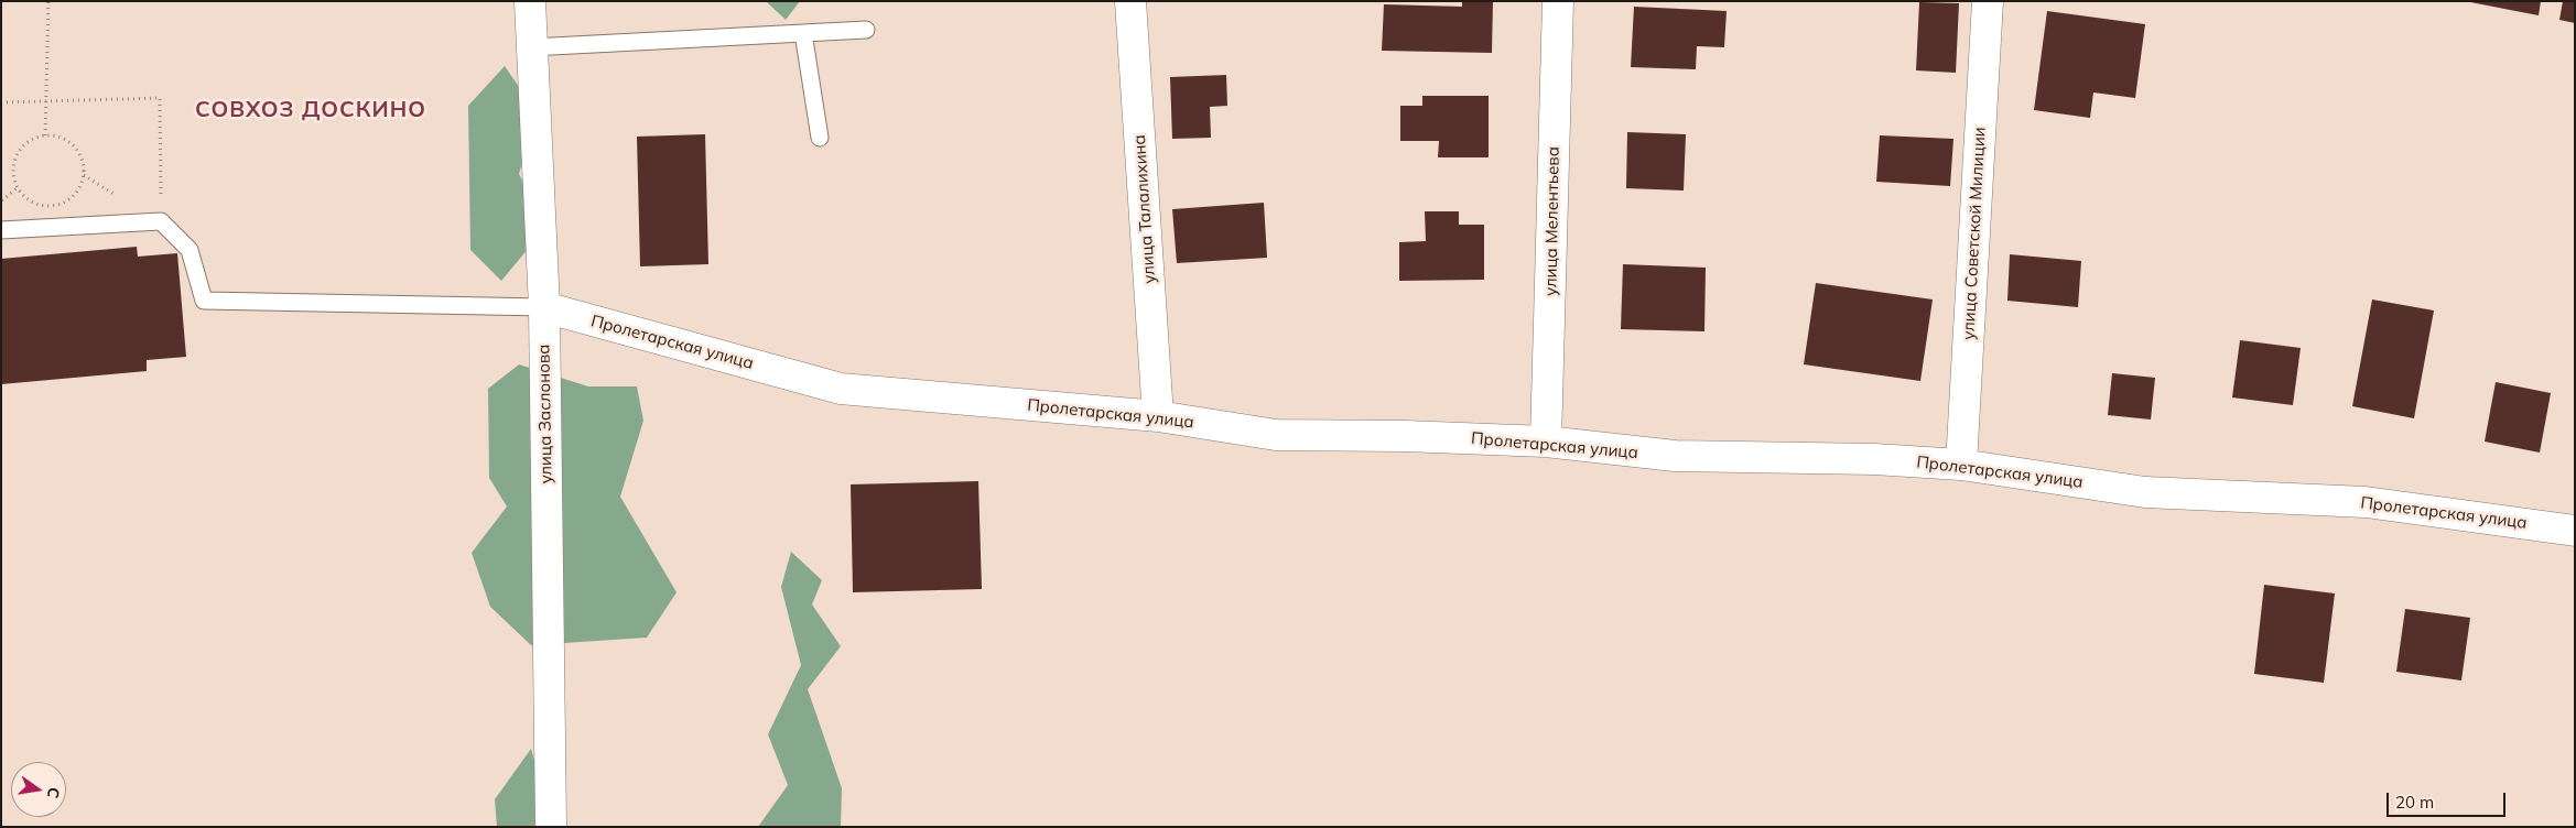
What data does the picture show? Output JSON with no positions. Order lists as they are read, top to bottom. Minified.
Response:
{"streets":{"street":["улица Талалихина","улица Мелентьева","улица Советской Милиции","Пролетарская улица","улица Заслонова"]},"crossings":[["улица Талалихина","Пролетарская улица"],["улица Мелентьева","Пролетарская улица"],["улица Советской Милиции","Пролетарская улица"],["Пролетарская улица","улица Заслонова"]],"districts":["СОВХОЗ ДОСКИНО"],"scale_bar":"20 m","north":"right"}
